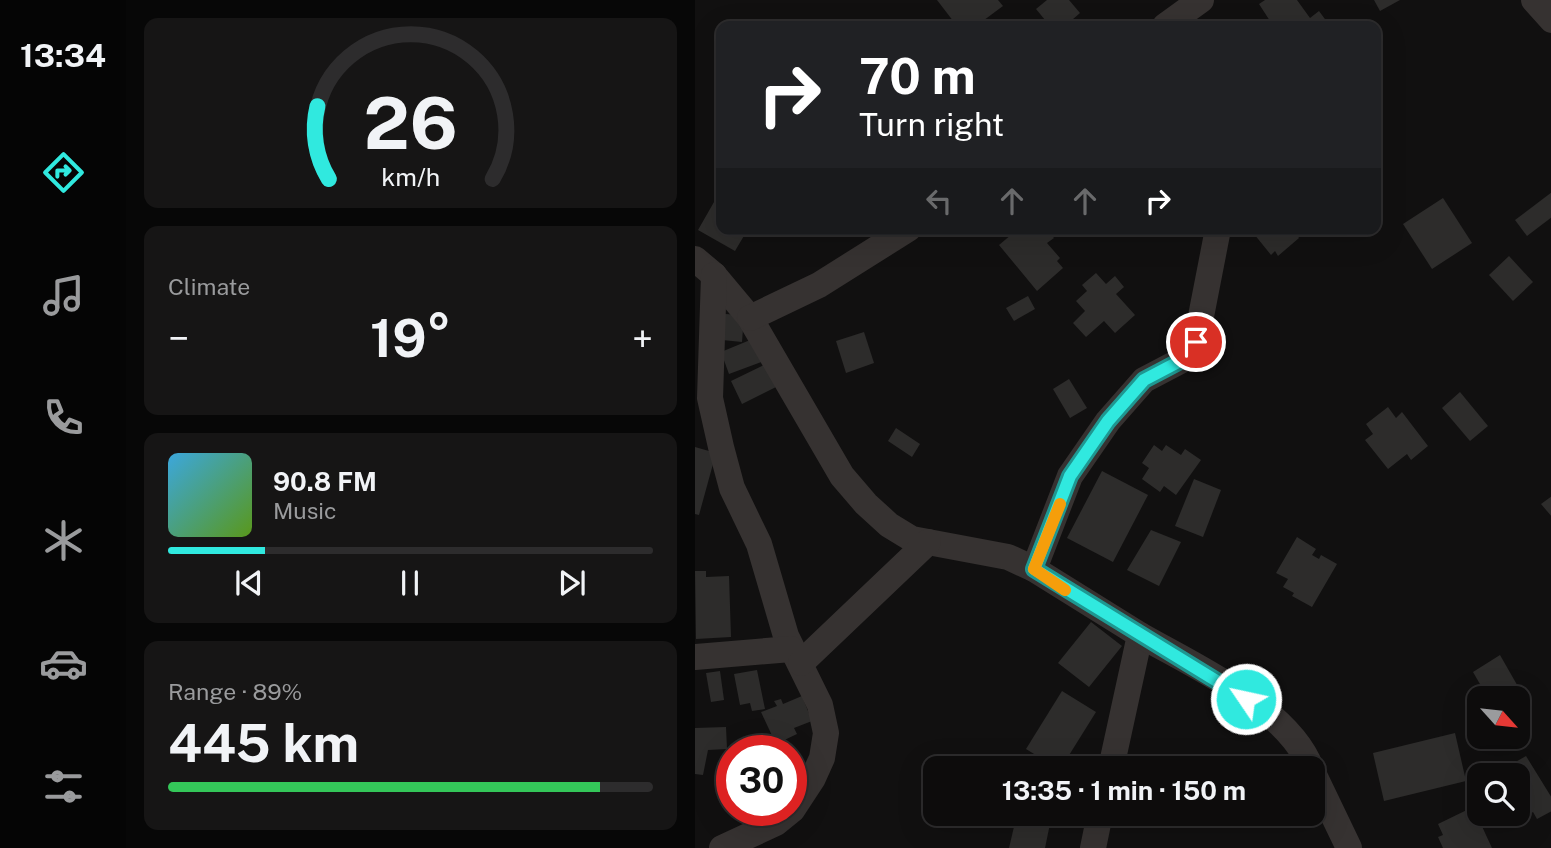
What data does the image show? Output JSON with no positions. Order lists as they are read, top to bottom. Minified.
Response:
{"north":"bottom right","page":{"tabs":"13:34","turn":["70 m","Turn right"],"tile":["Climate",["Range · 89%","445 km"]],"heat":["−","19°","+"],"song":["90.8 FM","Music"],"limit":"30","trip":"13:35 · 1 min · 150 m","gauge":["26","km/h"]}}
